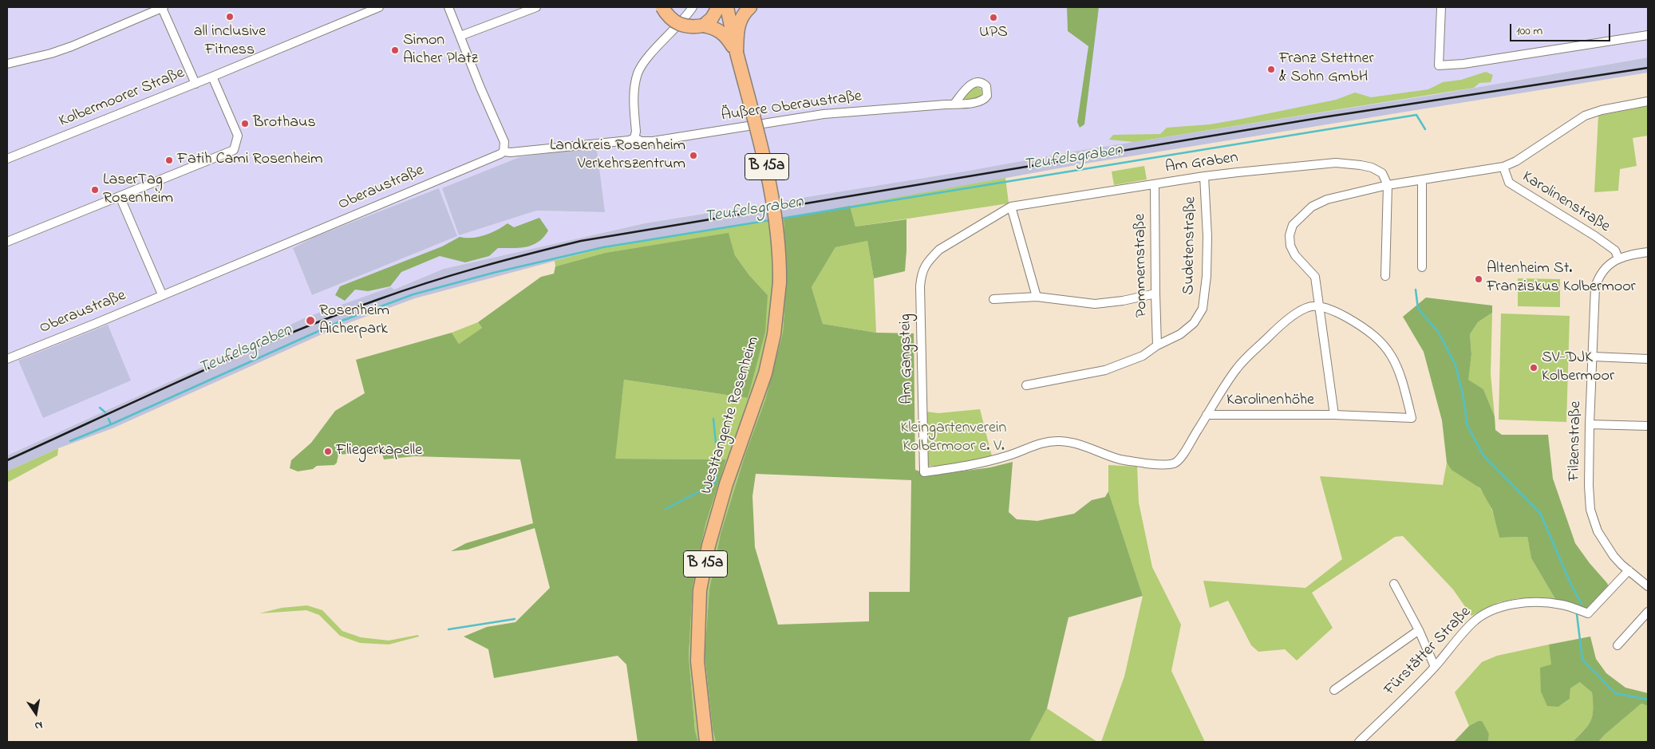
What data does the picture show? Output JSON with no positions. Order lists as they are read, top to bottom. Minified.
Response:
{"streets":{"highway":["B 15a","Westtangente Rosenheim"],"street":["Kolbermoorer Straße","Äußere Oberaustraße","Am Graben","Oberaustraße","Karolinenstraße","Sudetenstraße","Pommernstraße","Am Gangsteig","Karolinenhöhe","Filzenstraße","Fürstätter Straße"]},"crossings":[["Äußere Oberaustraße","Oberaustraße"],["Am Graben","Karolinenstraße"],["Am Graben","Sudetenstraße"],["Am Graben","Pommernstraße"],["Am Graben","Am Gangsteig"],["Karolinenstraße","Karolinenhöhe"],["Karolinenstraße","Filzenstraße"],["Sudetenstraße","Pommernstraße"],["Am Gangsteig","Karolinenhöhe"],["Filzenstraße","Fürstätter Straße"]],"water":["Teufelsgraben"],"parks":["Kleingartenverein Kolbermoor e. V."],"places":["all inclusive Fitness","UPS","Simon Aicher Platz","Franz Stettner & Sohn GmbH","Brothaus","Landkreis Rosenheim Verkehrszentrum","Fatih Cami Rosenheim","LaserTag Rosenheim","Altenheim St. Franziskus Kolbermoor","Rosenheim Aicherpark","SV-DJK Kolbermoor","Fliegerkapelle"],"scale_bar":"100 m","north":"bottom"}
